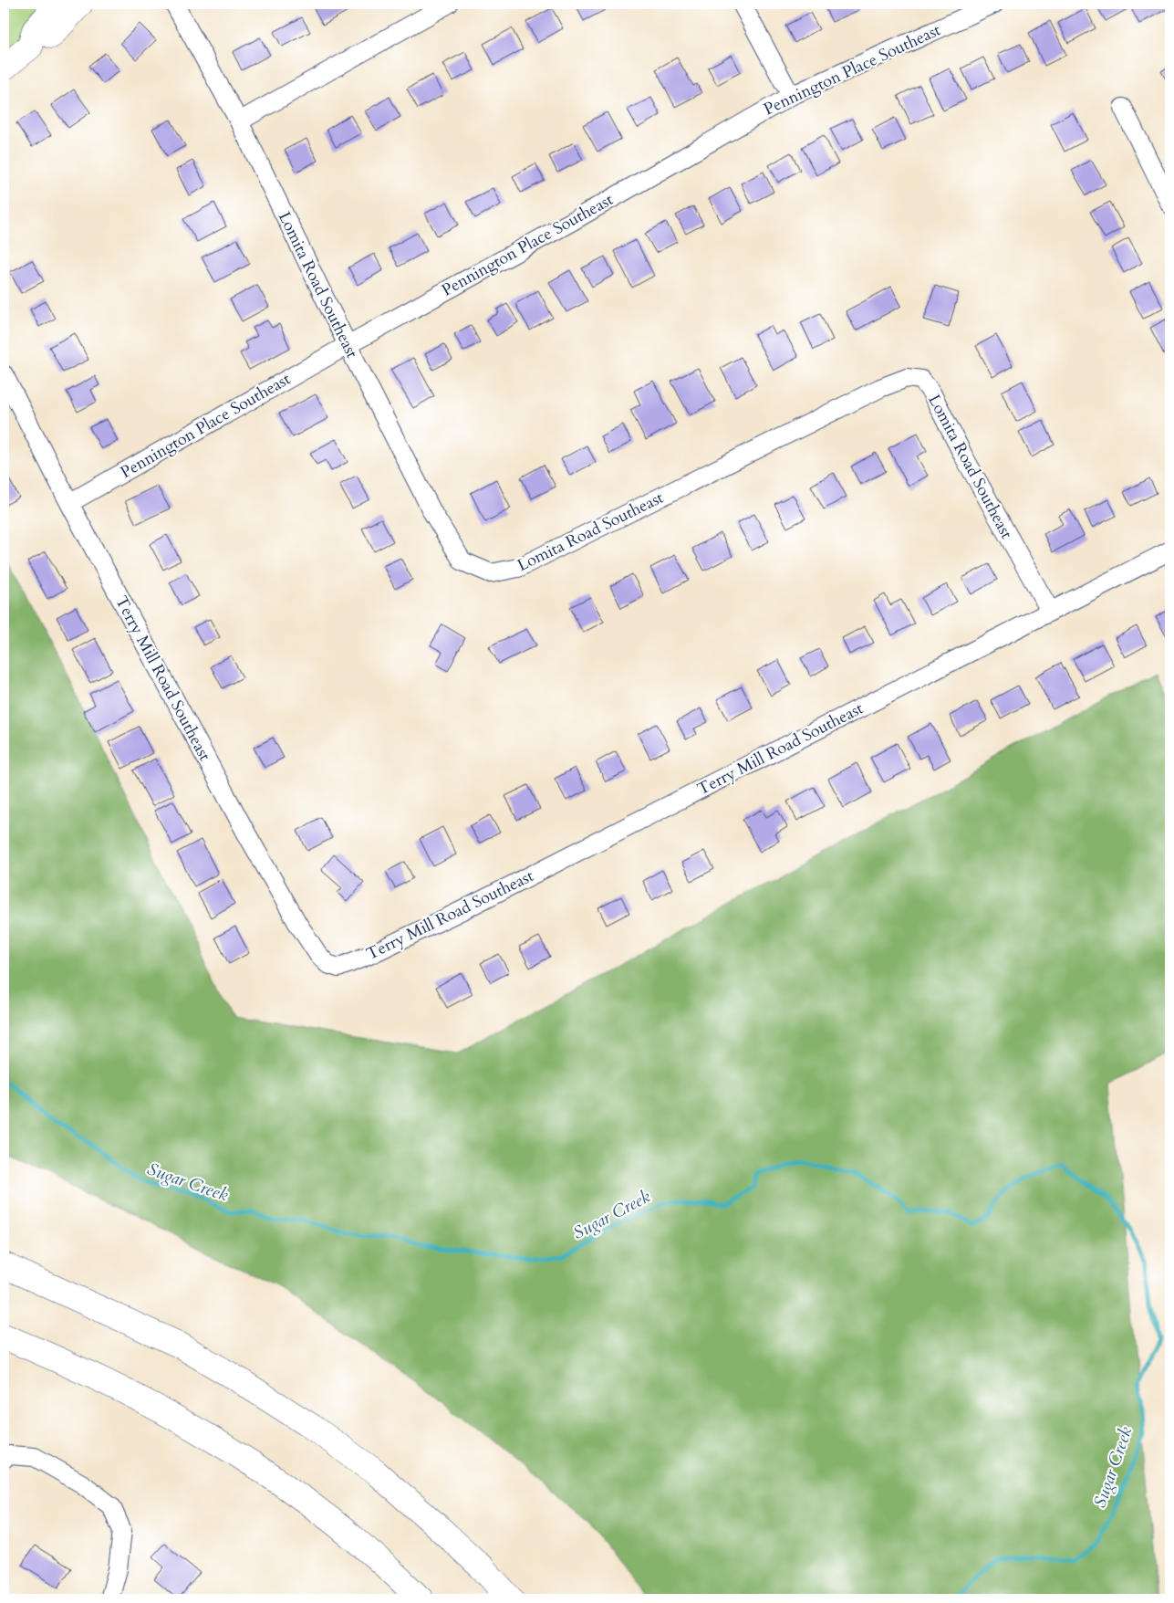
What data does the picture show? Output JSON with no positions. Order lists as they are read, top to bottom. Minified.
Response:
{"streets":{"street":["Pennington Place Southeast","Lomita Road Southeast","Terry Mill Road Southeast"]},"crossings":[["Pennington Place Southeast","Lomita Road Southeast"],["Pennington Place Southeast","Terry Mill Road Southeast"],["Lomita Road Southeast","Terry Mill Road Southeast"]],"water":["Sugar Creek"]}
